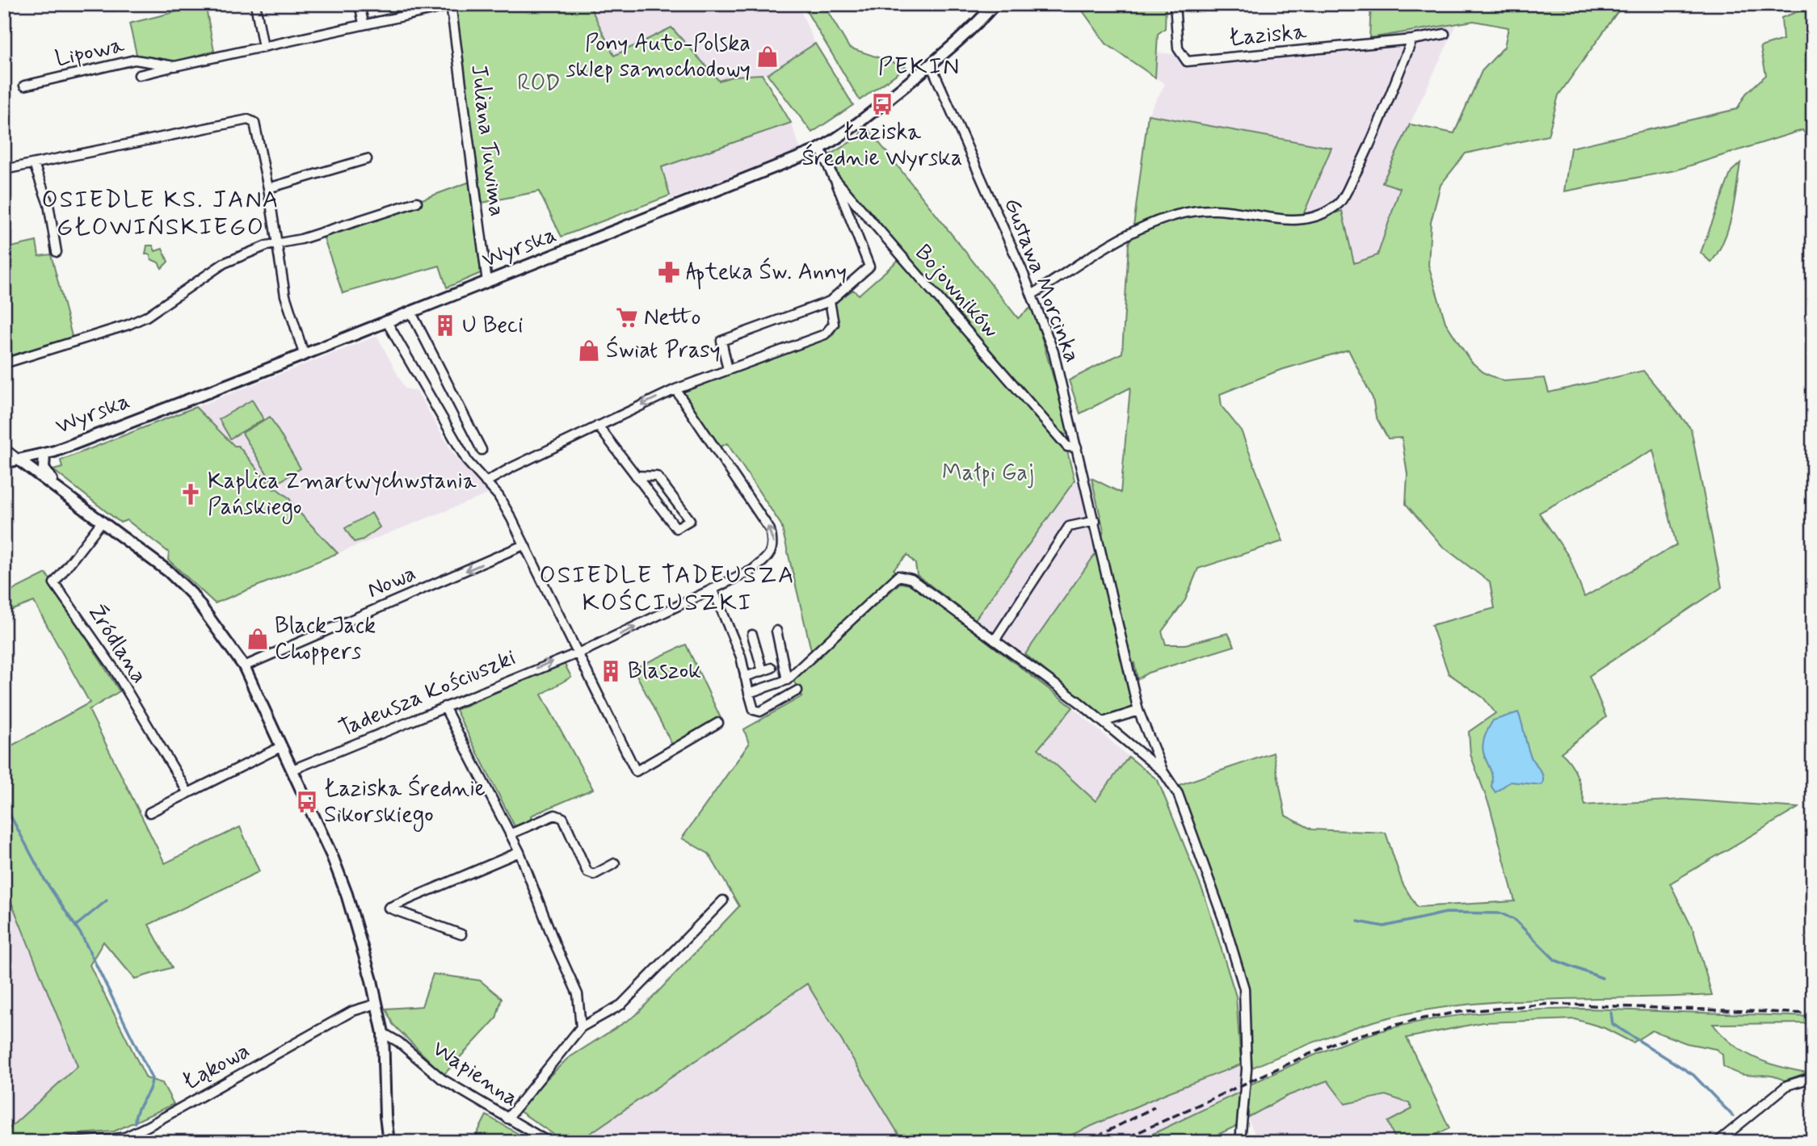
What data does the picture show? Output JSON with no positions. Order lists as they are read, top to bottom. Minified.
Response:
{"streets":{"street":["Łaziska","Lipowa","Juliana Tuwima","Wyrska","Gustawa Morcinka","Bojowników","Nowa","Źródlana","Tadeusza Kościuszki","Łąkowa","Wapienna"]},"crossings":[["Lipowa","Juliana Tuwima"],["Juliana Tuwima","Wyrska"],["Wyrska","Gustawa Morcinka"],["Wyrska","Bojowników"],["Gustawa Morcinka","Bojowników"]],"one_way":["Nowa","Tadeusza Kościuszki"],"districts":["PEKIN","OSIEDLE KS. JANA GŁOWIŃSKIEGO","OSIEDLE TADEUSZA KOŚCIUSZKI"],"parks":["ROD","Małpi Gaj"],"places":{"shop":["Pony Auto-Polska sklep samochodowy","Świat Prasy","Black Jack Choppers"],"bus stop":["Łaziska Średnie Wyrska","Łaziska Średnie Sikorskiego"],"pharmacy":["Apteka Św. Anny"],"supermarket":["Netto"],"building":["U Beci","Blaszok"],"church":["Kaplica Zmartwychwstania Pańskiego"]}}
